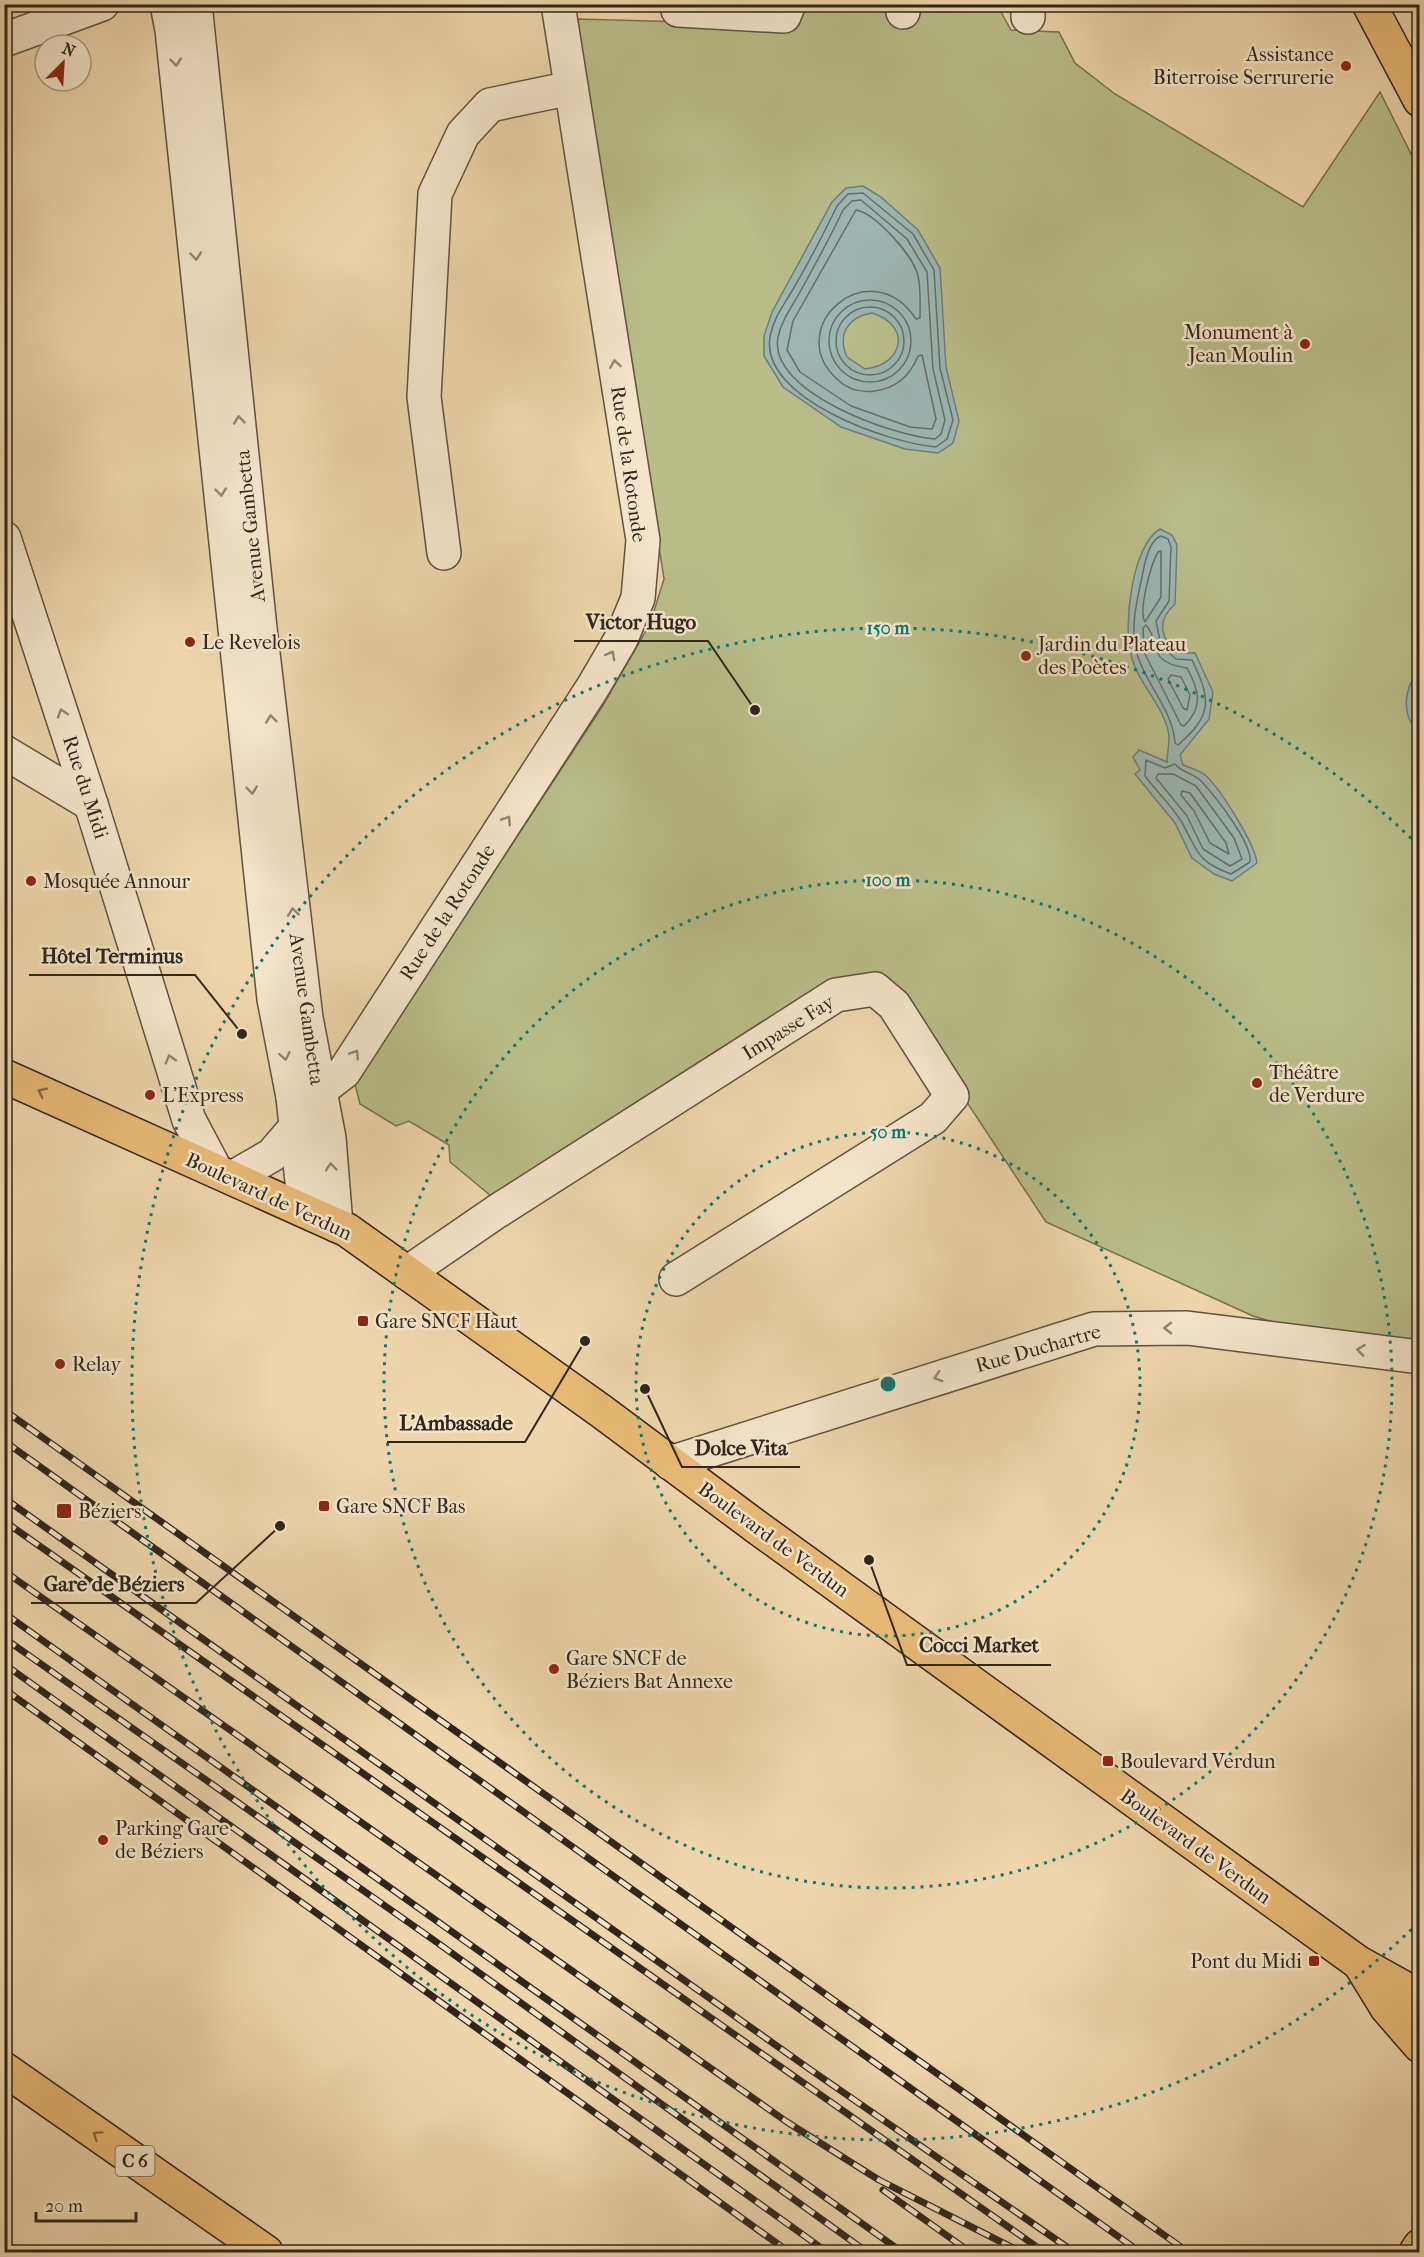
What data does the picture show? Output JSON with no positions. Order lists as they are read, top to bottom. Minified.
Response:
{"streets":{"main road":["Boulevard de Verdun","C 6"],"street":["Rue de la Rotonde","Avenue Gambetta","Rue du Midi","Impasse Fay","Rue Duchartre"]},"crossings":[["Rue de la Rotonde","Avenue Gambetta"],["Avenue Gambetta","Boulevard de Verdun"],["Rue du Midi","Boulevard de Verdun"],["Impasse Fay","Boulevard de Verdun"],["Boulevard de Verdun","Rue Duchartre"]],"one_way":["Rue de la Rotonde","Rue du Midi","Rue Duchartre"],"places":{"other":["Assistance Biterroise Serrurerie","Monument à Jean Moulin","Le Revelois","Jardin du Plateau des Poètes","Victor Hugo","Mosquée Annour","Hôtel Terminus","Théâtre de Verdure","L'Express","L'Ambassade","Relay","Dolce Vita","Gare de Béziers","Cocci Market","Gare SNCF de Béziers Bat Annexe","Parking Gare de Béziers"],"transit":["Gare SNCF Haut","Gare SNCF Bas","Béziers","Boulevard Verdun","Pont du Midi"]},"scale_bar":"20 m","north":"top right","rings":["150 m","100 m","50 m"]}
